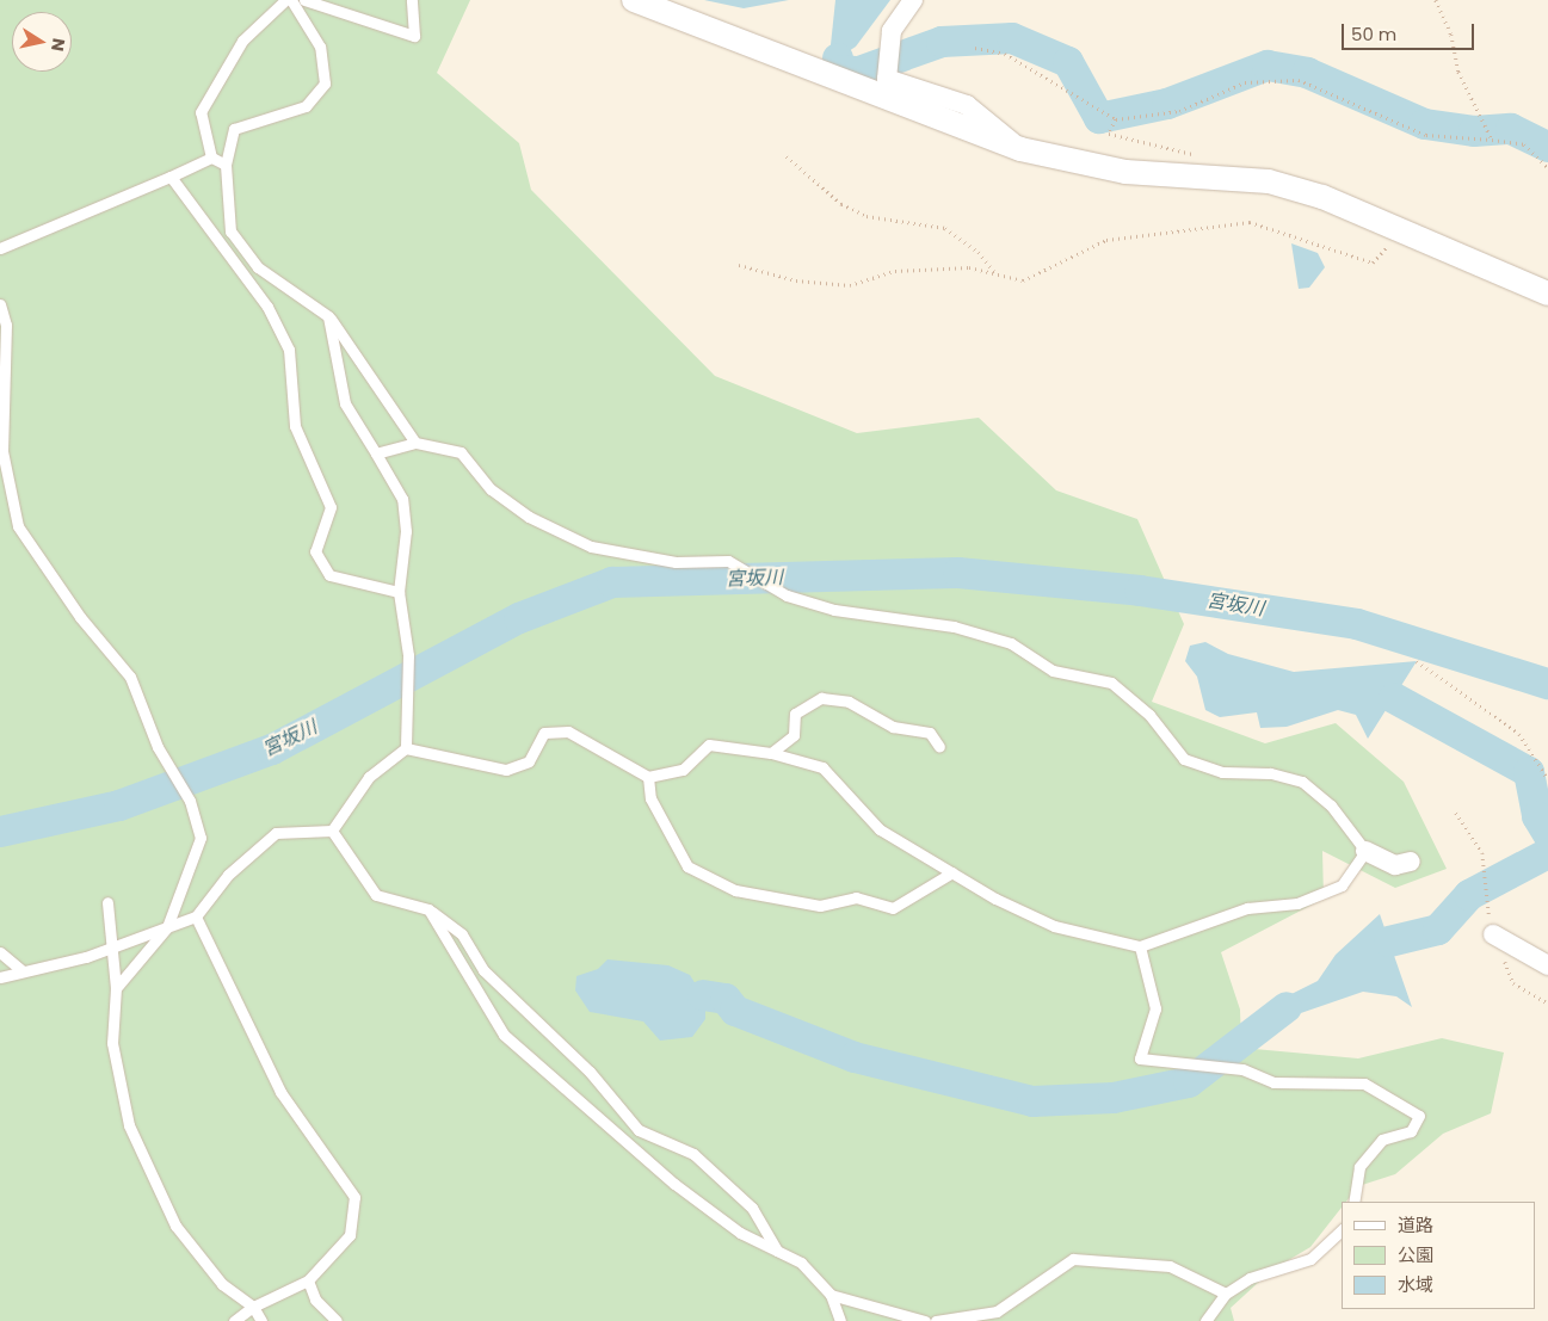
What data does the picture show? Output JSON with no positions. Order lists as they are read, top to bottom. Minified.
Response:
{"water":["宮坂川"],"legend":["道路","公園","水域"],"scale_bar":"50 m","north":"right"}
